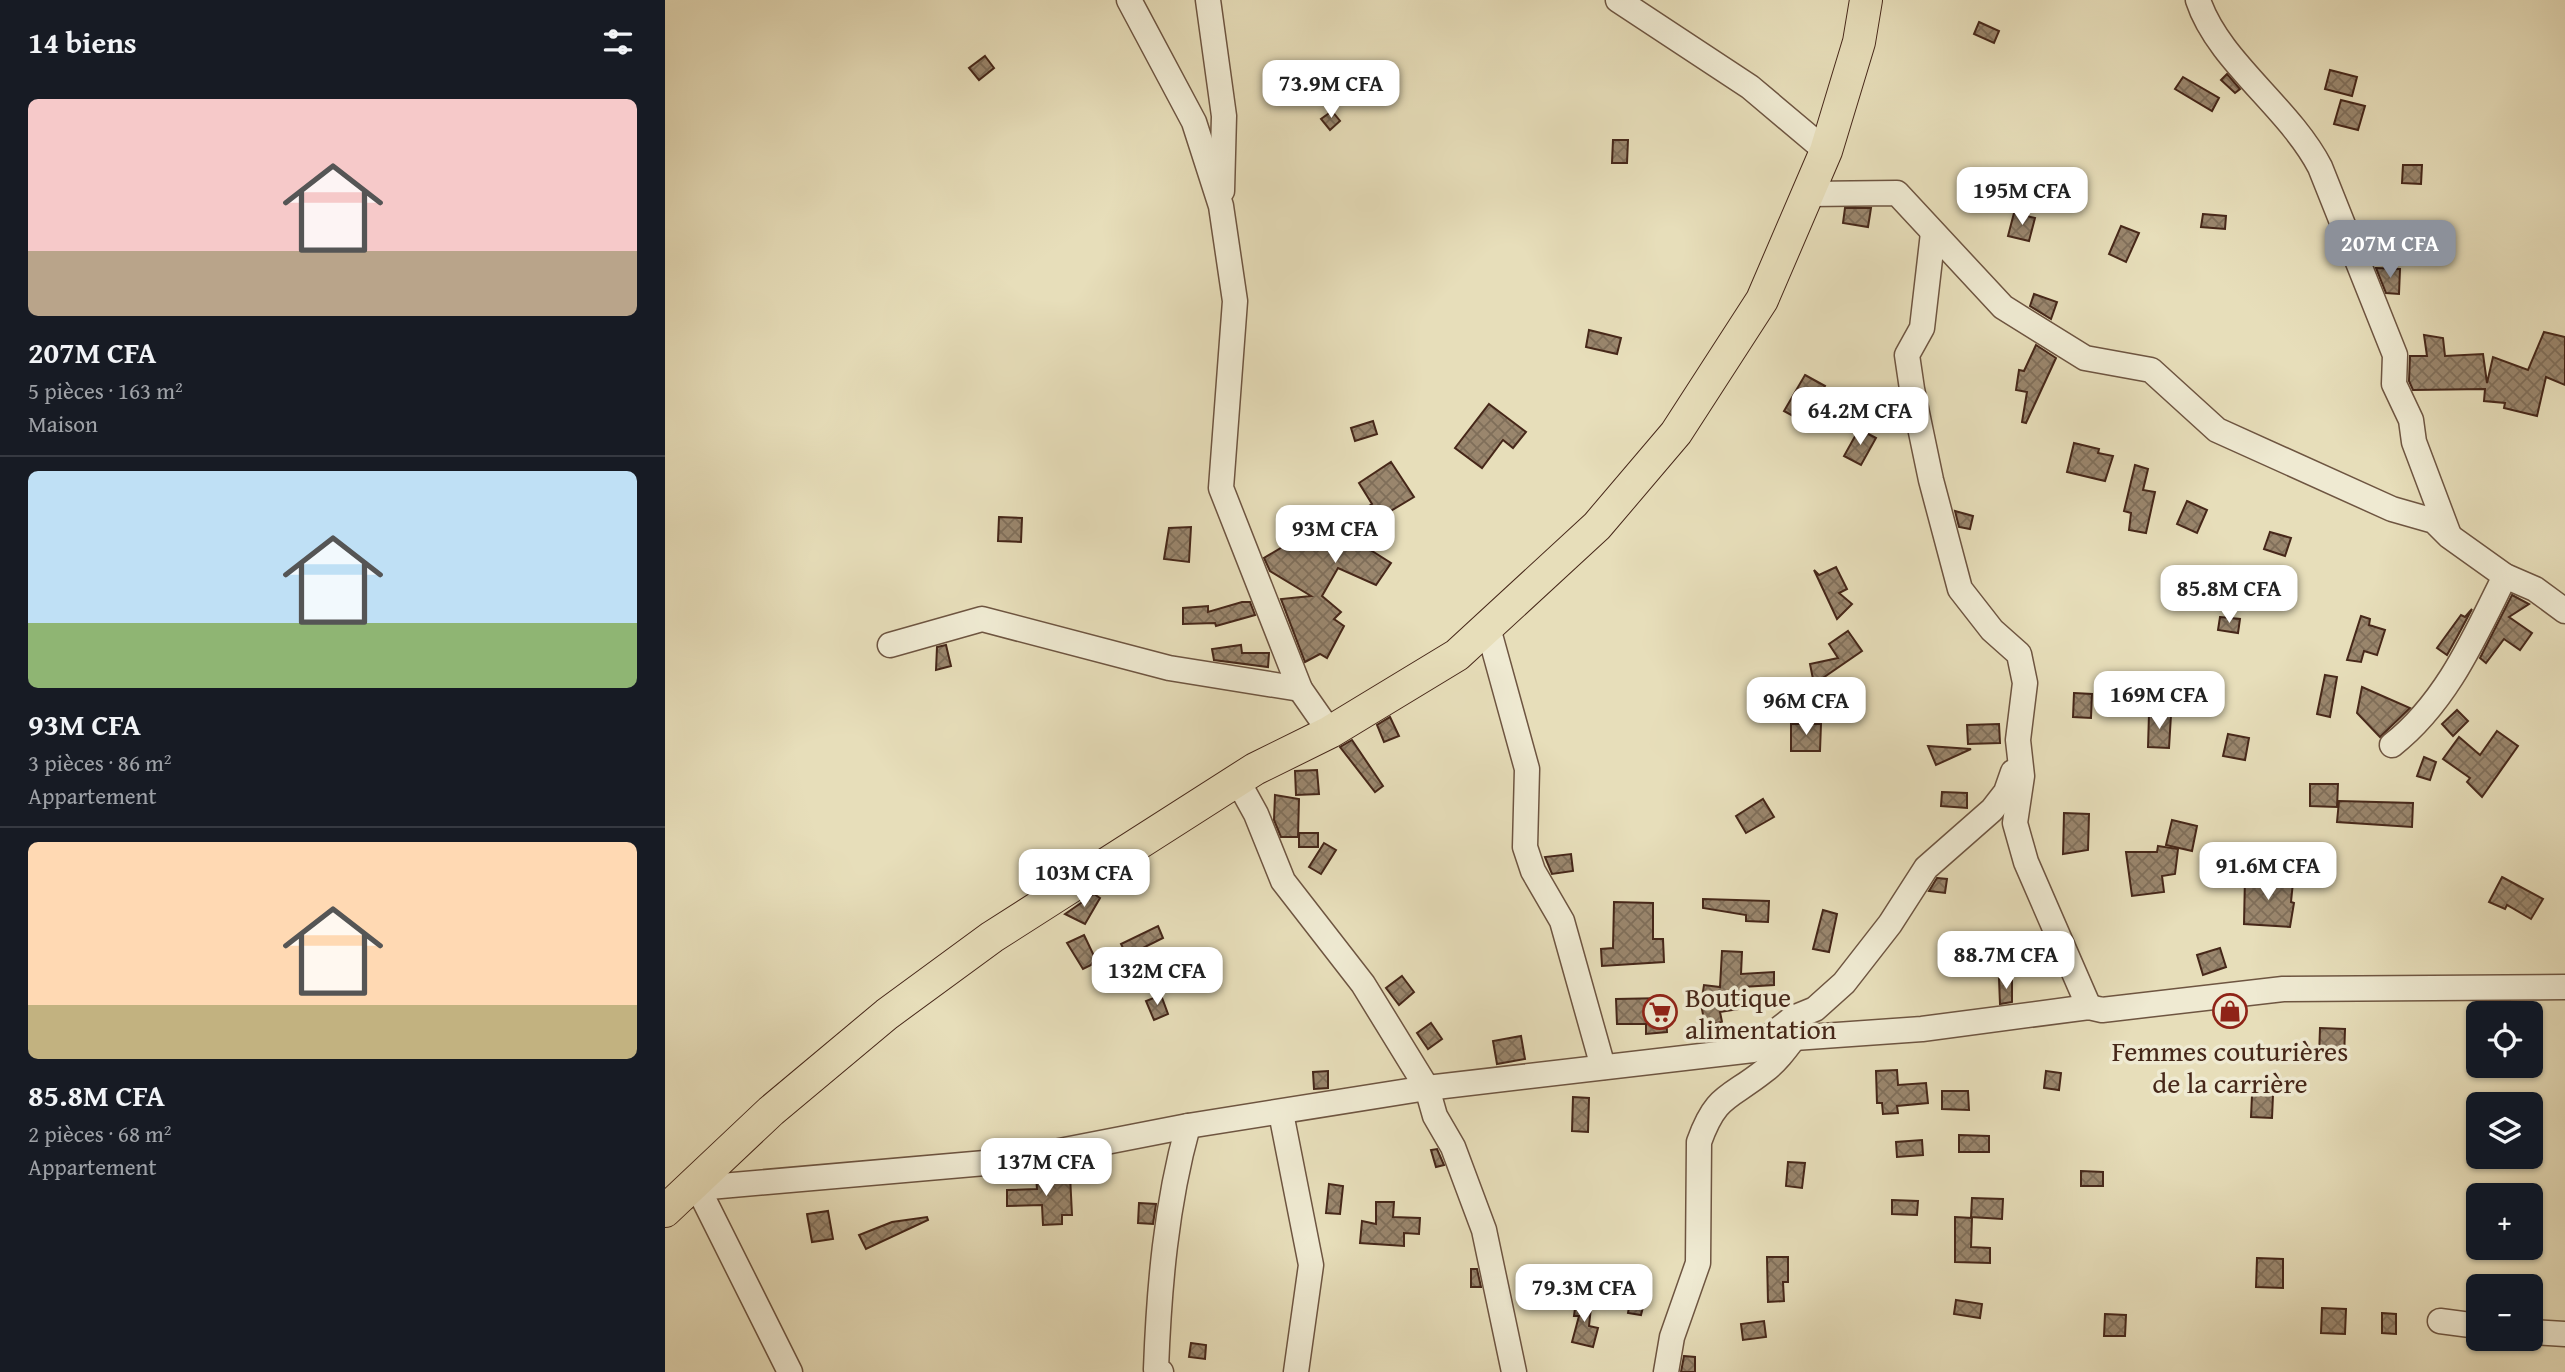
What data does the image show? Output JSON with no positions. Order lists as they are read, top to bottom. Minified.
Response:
{"places":{"shop":["Femmes couturières de la carrière"],"supermarket":["Boutique alimentation"]},"page":{"heading":"14 biens","price":["73.9M CFA","195M CFA","207M CFA","64.2M CFA","93M CFA","85.8M CFA","169M CFA","96M CFA","91.6M CFA","103M CFA","88.7M CFA","132M CFA","137M CFA","79.3M CFA"],"list":[{"name":"207M CFA","note":"5 pièces · 163 m² · Maison"},{"name":"93M CFA","note":"3 pièces · 86 m² · Appartement"},{"name":"85.8M CFA","note":"2 pièces · 68 m² · Appartement"}],"map_buttons":["+","−"]}}
